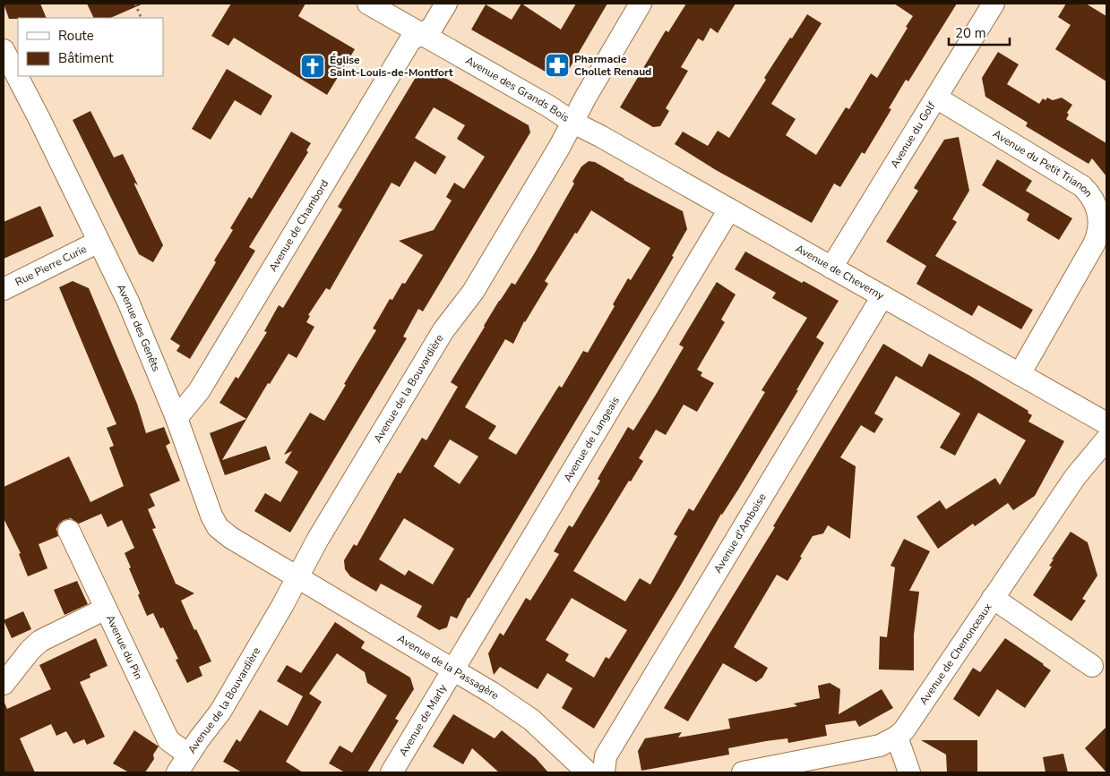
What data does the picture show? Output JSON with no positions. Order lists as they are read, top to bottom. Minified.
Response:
{"streets":{"street":["Avenue des Grands Bois","Avenue du Golf","Avenue du Petit Trianon","Avenue de Chambord","Rue Pierre Curie","Avenue de Cheverny","Avenue des Genêts","Avenue de la Bouvardière","Avenue de Langeais","Avenue d'Amboise","Avenue du Pin","Avenue de Chenonceaux","Avenue de la Passagère","Avenue de Marly"]},"crossings":[["Avenue des Grands Bois","Avenue de Chambord"],["Avenue des Grands Bois","Avenue de Cheverny"],["Avenue des Grands Bois","Avenue de la Bouvardière"],["Avenue du Golf","Avenue du Petit Trianon"],["Avenue du Golf","Avenue de Cheverny"],["Avenue du Petit Trianon","Avenue de Cheverny"],["Avenue de Chambord","Avenue des Genêts"],["Rue Pierre Curie","Avenue des Genêts"],["Avenue de Cheverny","Avenue de la Bouvardière"],["Avenue de Cheverny","Avenue de Langeais"],["Avenue de Cheverny","Avenue d'Amboise"],["Avenue des Genêts","Avenue de la Bouvardière"],["Avenue des Genêts","Avenue de la Passagère"],["Avenue de la Bouvardière","Avenue du Pin"],["Avenue de la Bouvardière","Avenue de la Passagère"],["Avenue de Langeais","Avenue de la Passagère"],["Avenue de Langeais","Avenue de Marly"],["Avenue de la Passagère","Avenue de Marly"]],"places":{"pharmacy":["Pharmacie Chollet Renaud"],"church":["Église Saint-Louis-de-Montfort"]},"legend":["Route","Bâtiment"],"scale_bar":"20 m"}
